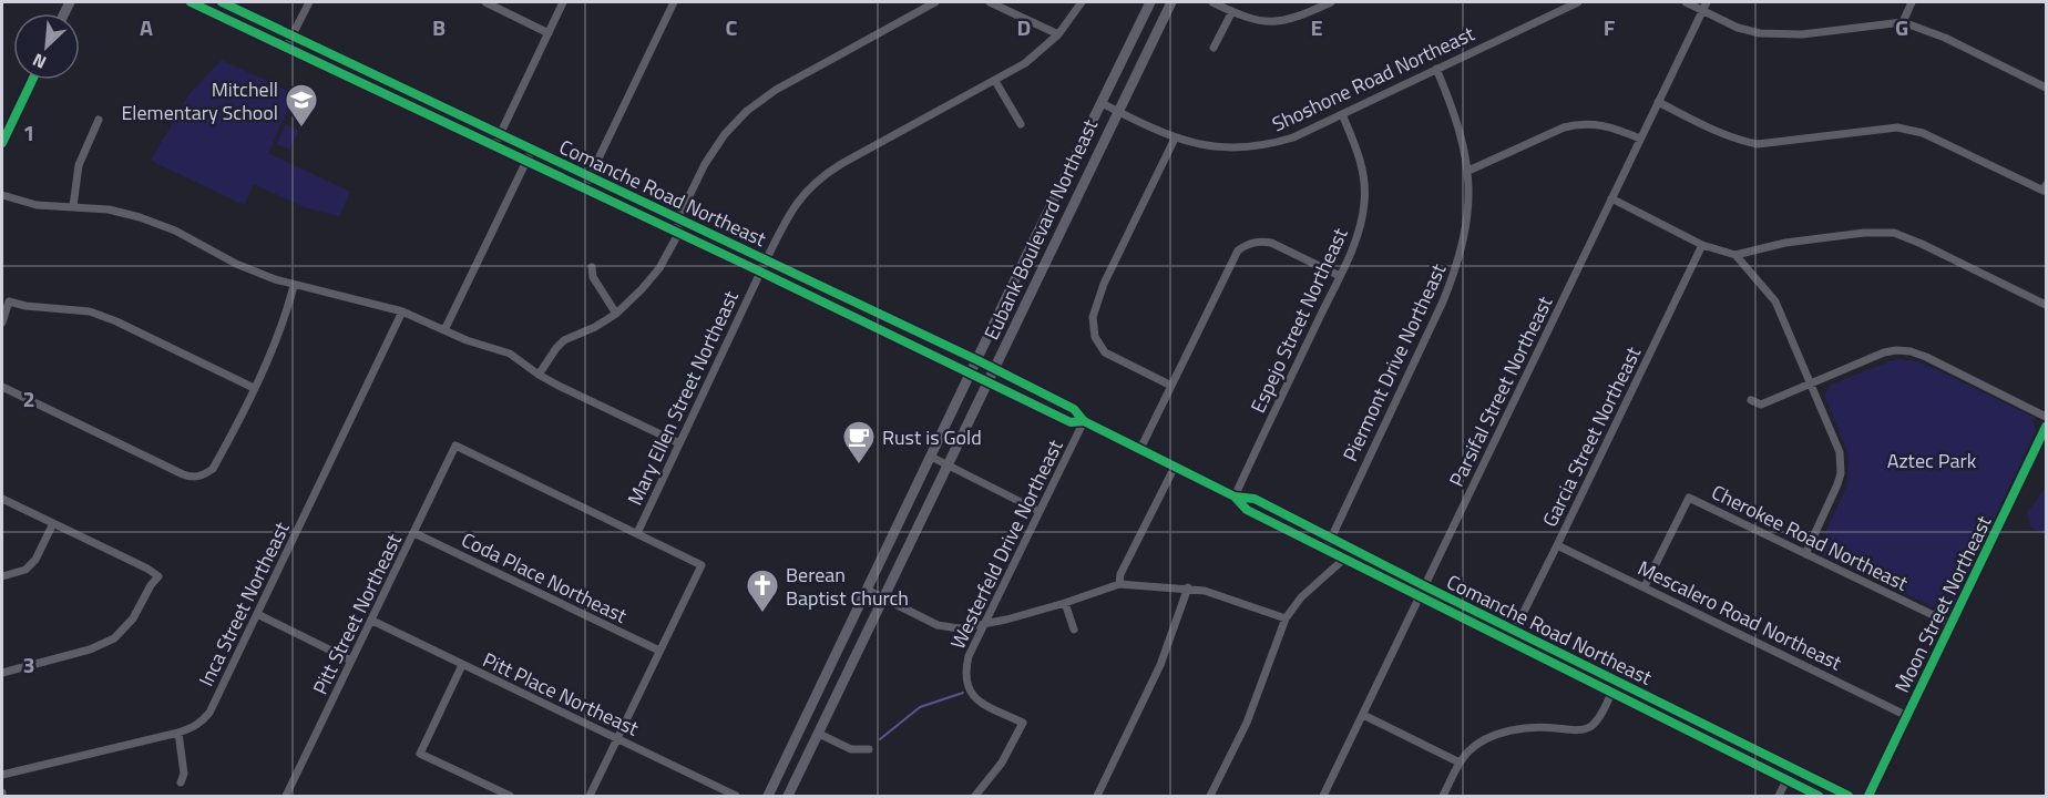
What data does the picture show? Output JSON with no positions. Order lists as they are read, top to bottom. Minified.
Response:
{"streets":{"street":["Shoshone Road Northeast","Comanche Road Northeast","Eubank Boulevard Northeast","Espejo Street Northeast","Piermont Drive Northeast","Parsifal Street Northeast","Mary Ellen Street Northeast","Garcia Street Northeast","Cherokee Road Northeast","Westerfeld Drive Northeast","Coda Place Northeast","Inca Street Northeast","Moon Street Northeast","Pitt Street Northeast","Mescalero Road Northeast","Pitt Place Northeast"]},"crossings":[["Shoshone Road Northeast","Eubank Boulevard Northeast"],["Shoshone Road Northeast","Espejo Street Northeast"],["Shoshone Road Northeast","Piermont Drive Northeast"],["Comanche Road Northeast","Eubank Boulevard Northeast"],["Comanche Road Northeast","Espejo Street Northeast"],["Comanche Road Northeast","Piermont Drive Northeast"],["Comanche Road Northeast","Parsifal Street Northeast"],["Comanche Road Northeast","Mary Ellen Street Northeast"],["Comanche Road Northeast","Garcia Street Northeast"],["Comanche Road Northeast","Westerfeld Drive Northeast"],["Mary Ellen Street Northeast","Pitt Street Northeast"],["Garcia Street Northeast","Mescalero Road Northeast"],["Cherokee Road Northeast","Moon Street Northeast"],["Cherokee Road Northeast","Mescalero Road Northeast"],["Coda Place Northeast","Pitt Street Northeast"],["Moon Street Northeast","Mescalero Road Northeast"],["Pitt Street Northeast","Pitt Place Northeast"]],"parks":["Aztec Park"],"places":{"school or university":["Mitchell Elementary School"],"cafe":["Rust is Gold"],"church":["Berean Baptist Church"]},"north":"bottom left","grid":{"columns":["A","B","C","D","E","F","G"],"rows":["1","2","3"]}}
